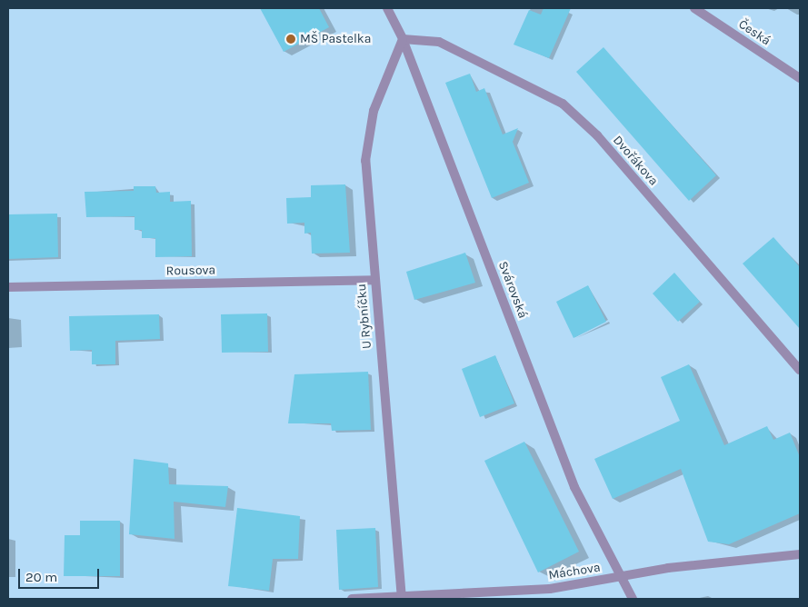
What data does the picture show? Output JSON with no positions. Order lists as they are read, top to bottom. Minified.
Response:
{"streets":{"street":["Česká","Dvořákova","Rousova","Svárovská","U Rybníčku","Máchova"]},"crossings":[["Dvořákova","Svárovská"],["Dvořákova","U Rybníčku"],["Rousova","U Rybníčku"],["Svárovská","U Rybníčku"],["Svárovská","Máchova"],["U Rybníčku","Máchova"]],"places":["MŠ Pastelka"],"scale_bar":"20 m"}
